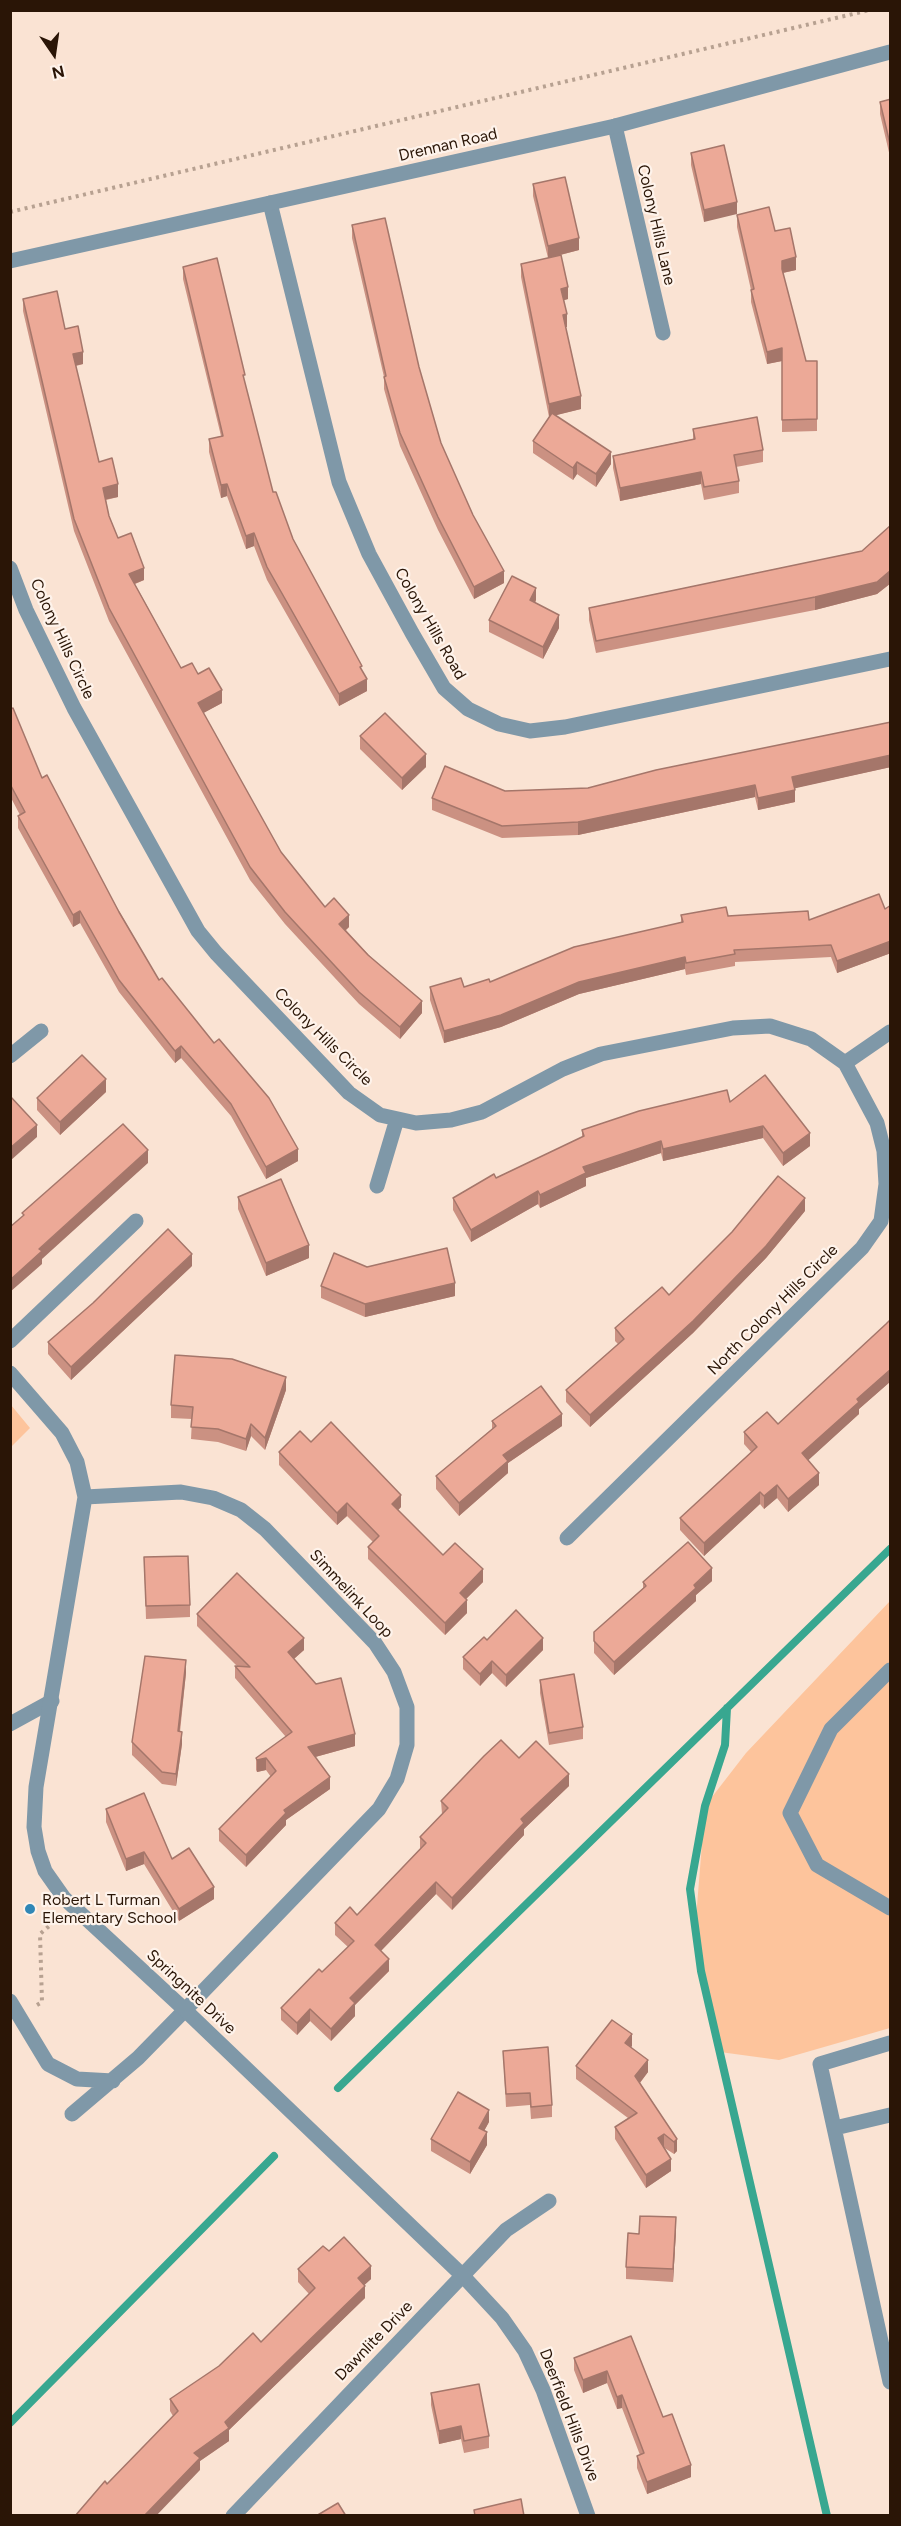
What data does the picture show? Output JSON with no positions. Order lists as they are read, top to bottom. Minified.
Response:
{"streets":{"street":["Drennan Road","Colony Hills Lane","Colony Hills Road","Colony Hills Circle","North Colony Hills Circle","Simmelink Loop","Springnite Drive","Dawnlite Drive","Deerfield Hills Drive"]},"crossings":[["Drennan Road","Colony Hills Lane"],["Drennan Road","Colony Hills Road"],["Colony Hills Circle","North Colony Hills Circle"],["Simmelink Loop","Springnite Drive"],["Springnite Drive","Dawnlite Drive"],["Springnite Drive","Deerfield Hills Drive"],["Dawnlite Drive","Deerfield Hills Drive"]],"places":["Robert L Turman Elementary School"],"north":"bottom"}
